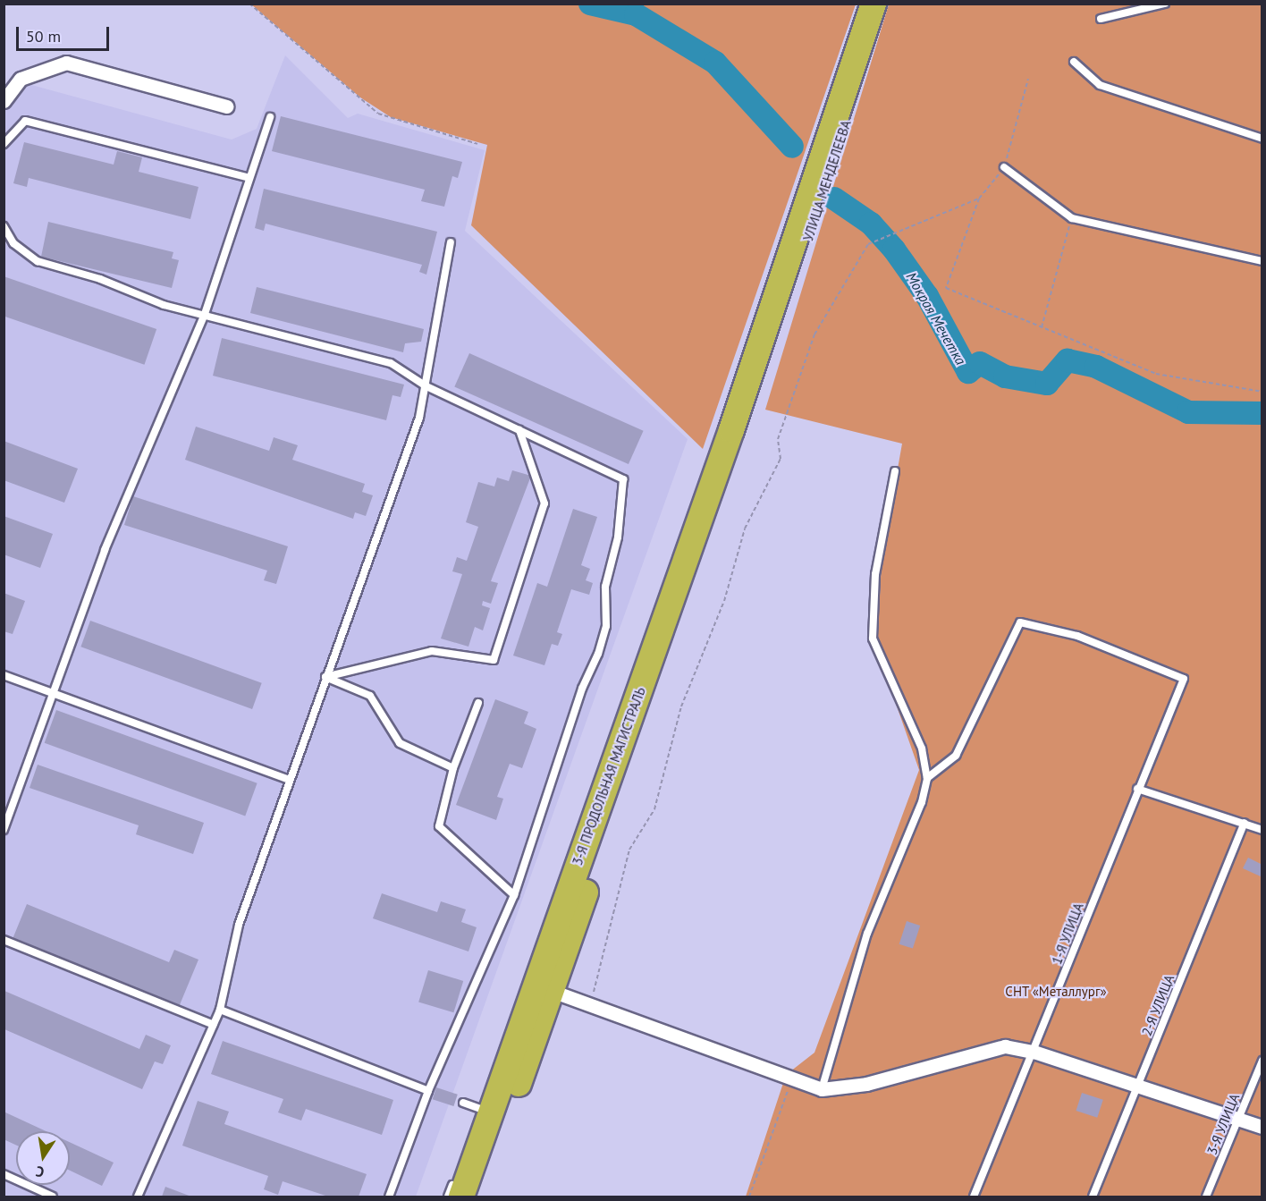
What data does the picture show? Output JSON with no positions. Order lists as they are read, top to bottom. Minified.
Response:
{"streets":{"highway":["УЛИЦА МЕНДЕЛЕЕВА","3-Я ПРОДОЛЬНАЯ МАГИСТРАЛЬ"],"lane":["1-Я УЛИЦА","2-Я УЛИЦА","3-Я УЛИЦА"]},"crossings":[["УЛИЦА МЕНДЕЛЕЕВА","3-Я ПРОДОЛЬНАЯ МАГИСТРАЛЬ"]],"water":["Мокрая Мечетка"],"parks":["СНТ «Металлург»"],"scale_bar":"50 m","north":"bottom"}
